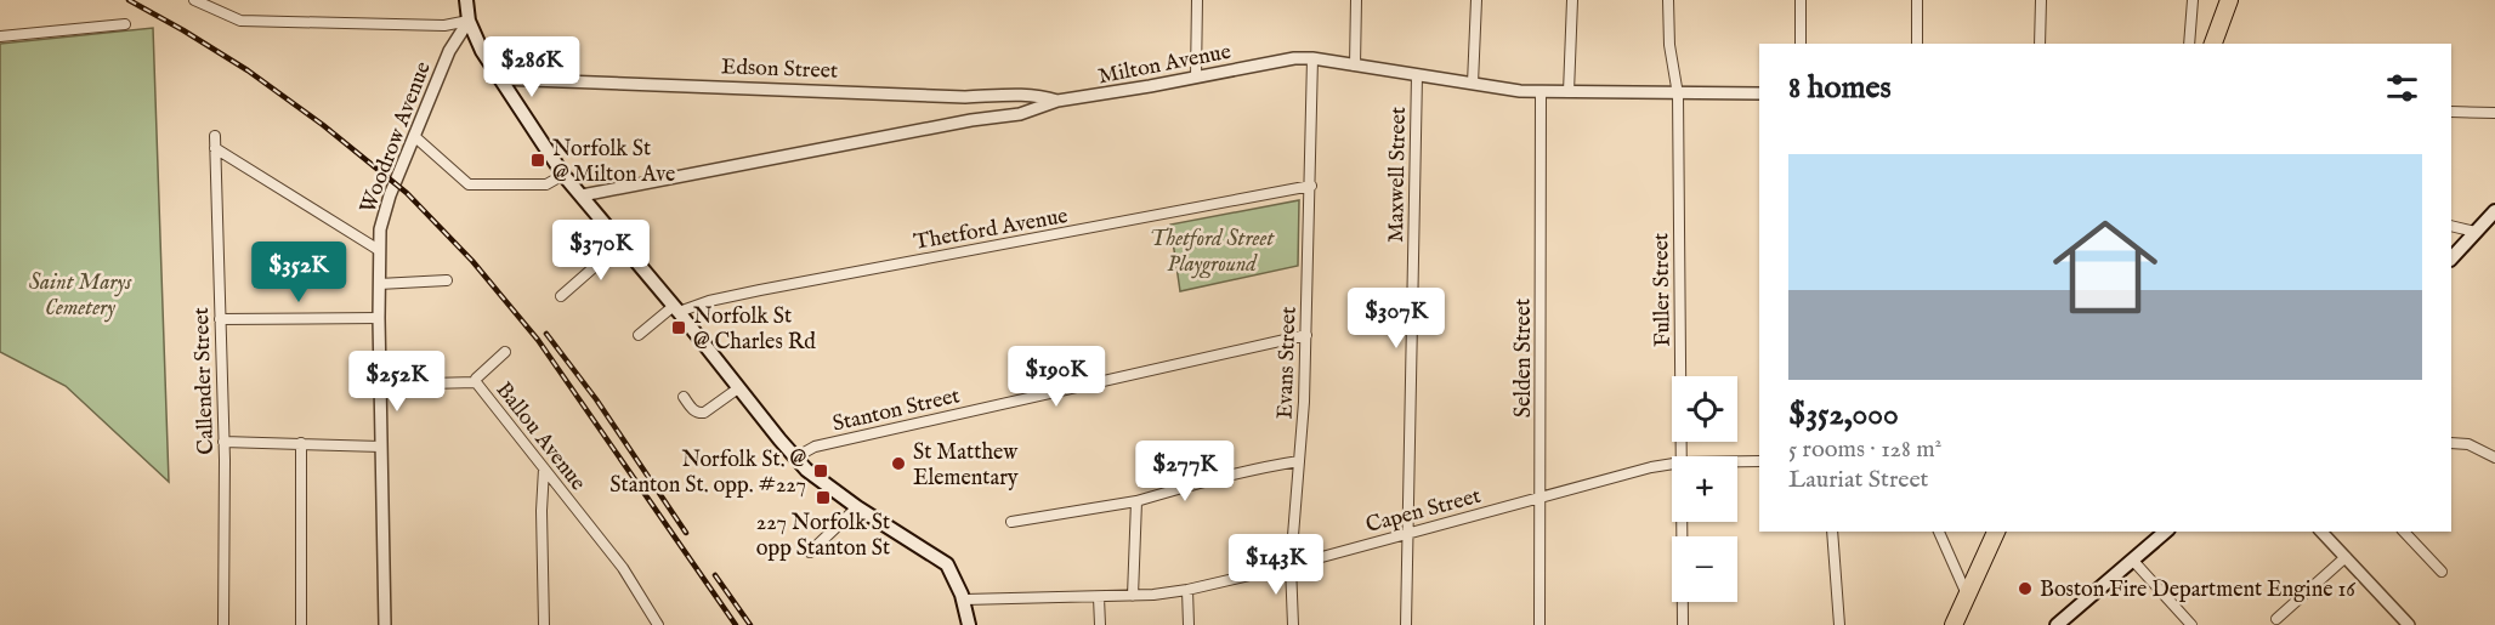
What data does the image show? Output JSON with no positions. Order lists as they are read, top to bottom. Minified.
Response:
{"streets":{"street":["Milton Avenue","Edson Street","Woodrow Avenue","Maxwell Street","Thetford Avenue","Fuller Street","Selden Street","Evans Street","Callender Street","Stanton Street","Ballou Avenue","Capen Street"]},"crossings":[["Milton Avenue","Edson Street"],["Milton Avenue","Maxwell Street"],["Milton Avenue","Fuller Street"],["Milton Avenue","Selden Street"],["Milton Avenue","Evans Street"],["Woodrow Avenue","Ballou Avenue"],["Maxwell Street","Capen Street"],["Thetford Avenue","Evans Street"],["Selden Street","Capen Street"],["Evans Street","Stanton Street"],["Evans Street","Capen Street"]],"parks":["Thetford Street Playground","Saint Marys Cemetery"],"places":{"transit":["Norfolk St @ Milton Ave","Norfolk St @ Charles Rd","Norfolk St. @ Stanton St. opp. #227","227 Norfolk St opp Stanton St"],"other":["St Matthew Elementary","Boston Fire Department Engine 16"]},"page":{"price":["$286K","$370K","$352K","$307K","$190K","$252K","$277K","$143K"],"heading":"8 homes","list":[{"name":"$352,000","note":"5 rooms · 128 m² · Lauriat Street"}],"map_buttons":["+","−"]}}
